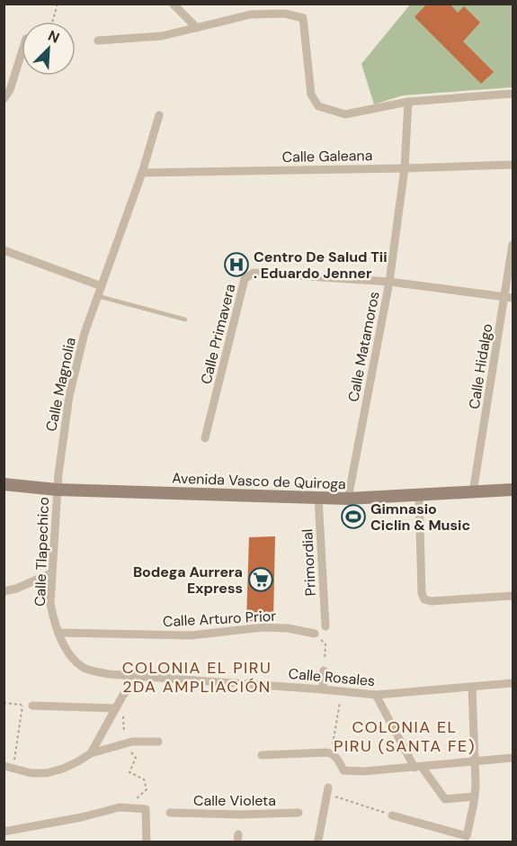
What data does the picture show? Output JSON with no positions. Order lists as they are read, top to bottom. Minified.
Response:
{"streets":{"main road":["Avenida Vasco de Quiroga"],"street":["Calle Galeana","Calle Primavera","Calle Matamoros","Calle Hidalgo","Calle Magnolia","Calle Tlapechico","Primordial","Calle Arturo Prior","Calle Rosales","Calle Violeta"]},"crossings":[["Calle Galeana","Calle Matamoros"],["Calle Galeana","Calle Magnolia"],["Calle Primavera","Calle Matamoros"],["Calle Primavera","Calle Hidalgo"],["Calle Matamoros","Avenida Vasco de Quiroga"],["Calle Hidalgo","Avenida Vasco de Quiroga"],["Calle Magnolia","Avenida Vasco de Quiroga"],["Calle Magnolia","Calle Tlapechico"],["Avenida Vasco de Quiroga","Calle Tlapechico"],["Avenida Vasco de Quiroga","Primordial"],["Calle Tlapechico","Calle Arturo Prior"],["Calle Tlapechico","Calle Rosales"]],"districts":["COLONIA EL PIRU 2DA AMPLIACIÓN","COLONIA EL PIRU (SANTA FE)"],"places":{"hospital":["Centro De Salud Tii . Eduardo Jenner"],"sports":["Gimnasio Ciclin & Music"],"supermarket":["Bodega Aurrera Express"]},"north":"top right"}
